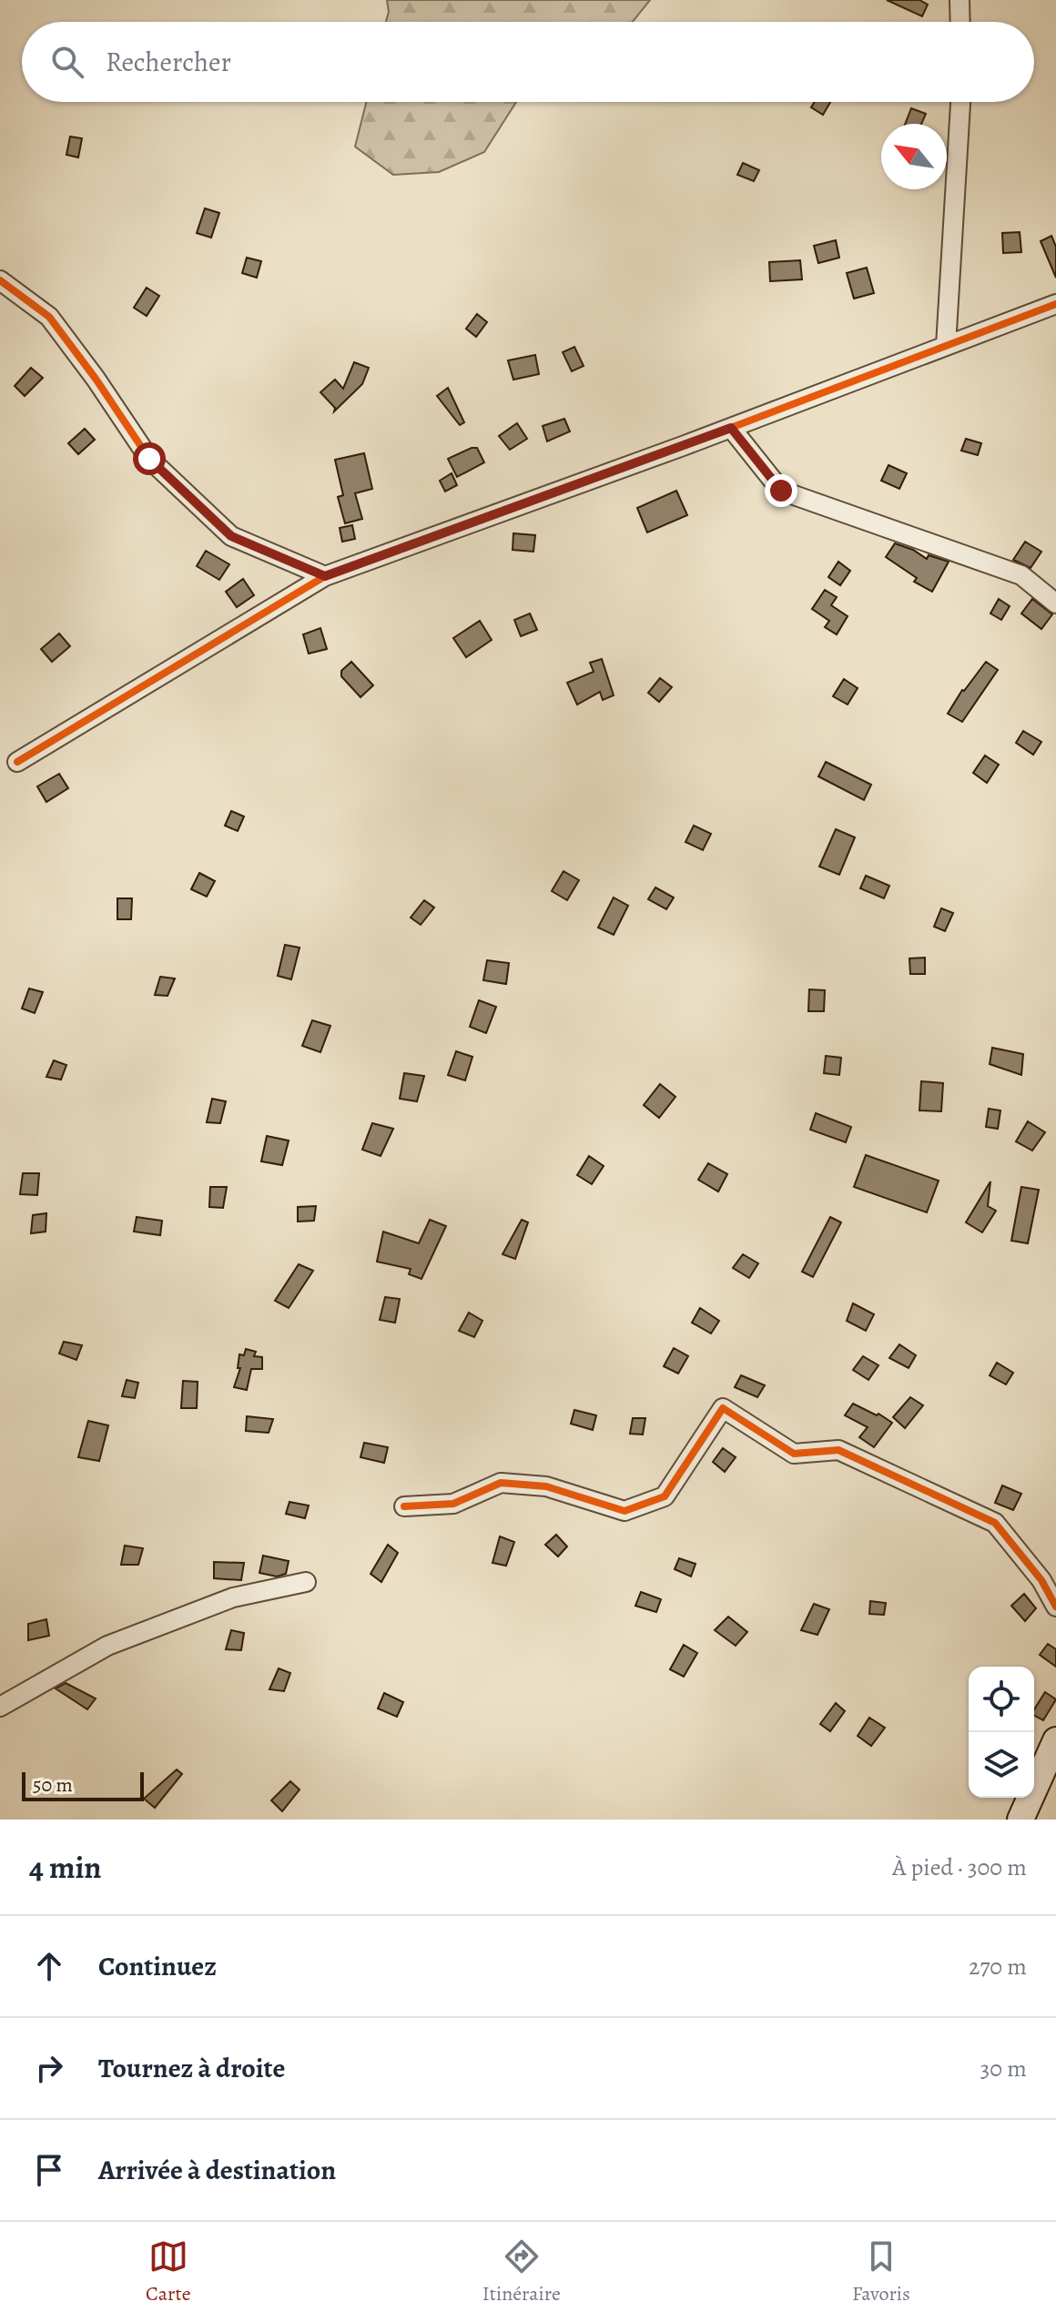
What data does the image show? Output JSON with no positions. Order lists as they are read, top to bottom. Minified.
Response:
{"scale_bar":"50 m","north":"top left","page":{"search":"Rechercher","scale":"50 m","heading":["4 min","À pied · 300 m"],"list":[["Continuez","270 m"],["Tournez à droite","30 m"],"Arrivée à destination"],"nav":["Carte","Itinéraire","Favoris"]}}
